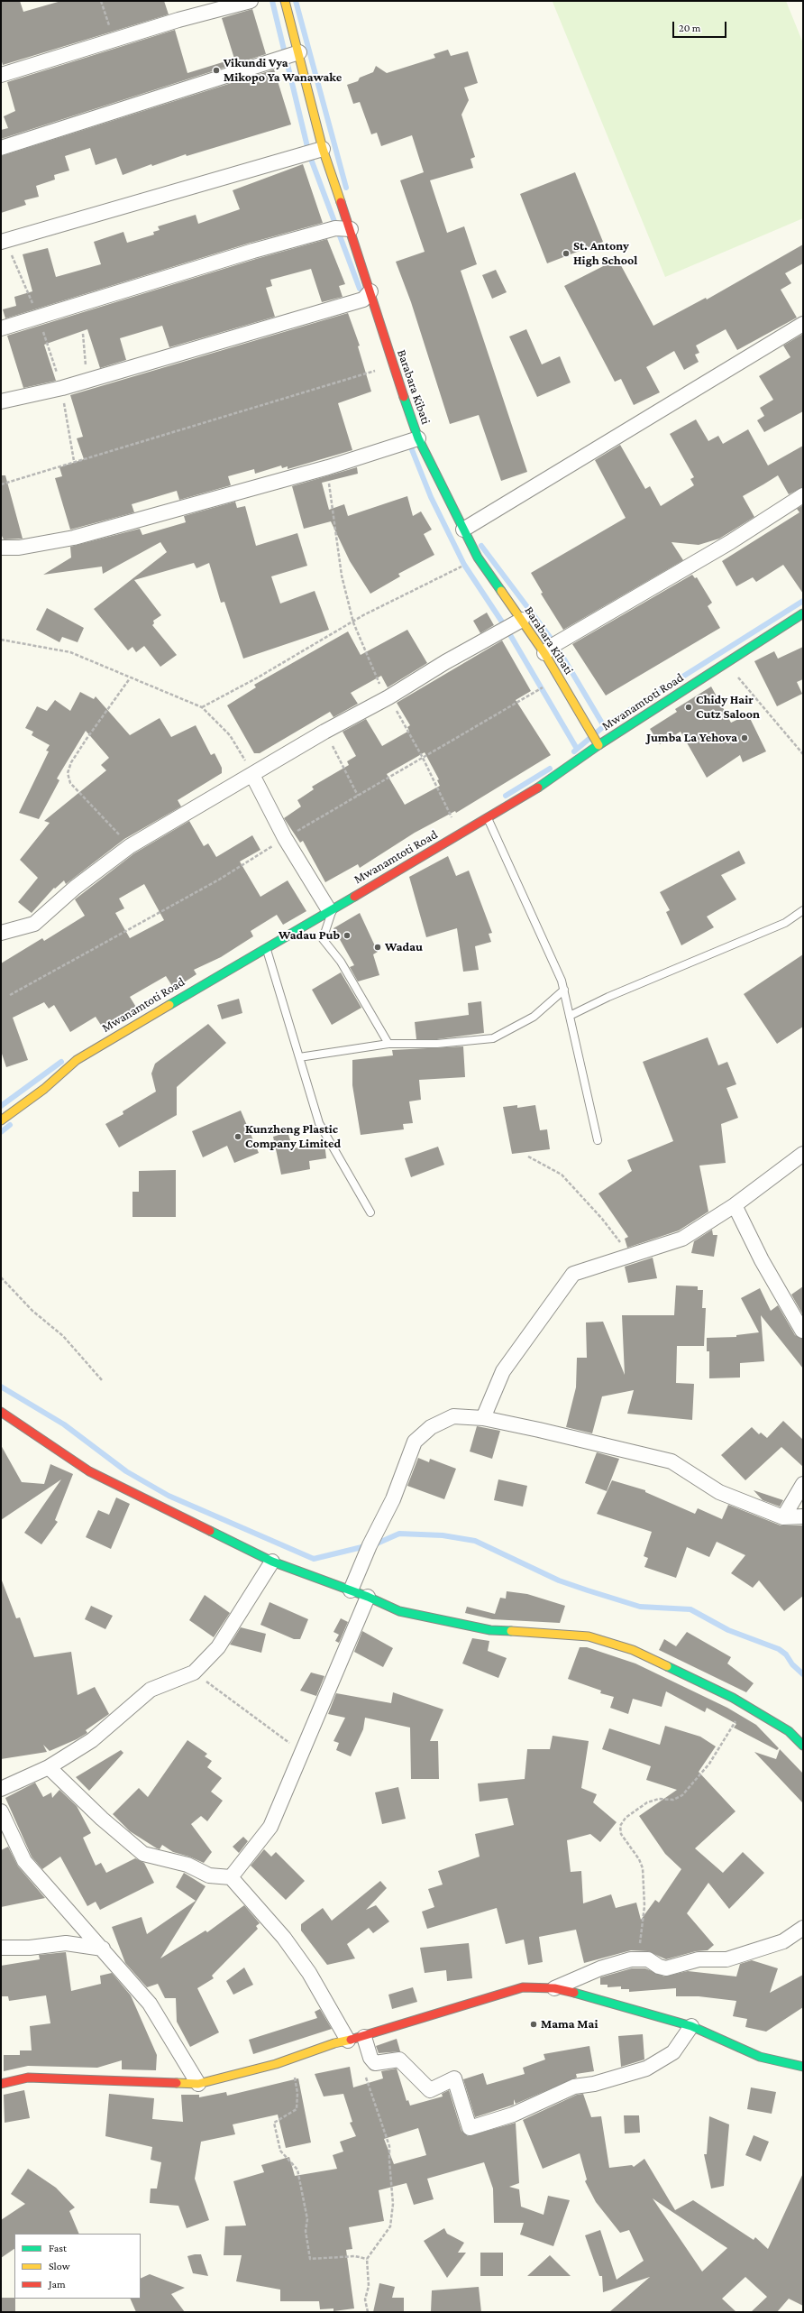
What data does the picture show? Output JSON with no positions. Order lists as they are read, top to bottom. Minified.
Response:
{"streets":{"street":["Barabara Kibati","Mwanamtoti Road"]},"crossings":[["Barabara Kibati","Mwanamtoti Road"]],"places":["Vikundi Vya Mikopo Ya Wanawake","St. Antony High School","Chidy Hair Cutz Saloon","Jumba La Yehova","Wadau Pub","Wadau","Kunzheng Plastic Company Limited","Mama Mai"],"legend":["Fast","Slow","Jam"],"scale_bar":"20 m"}
